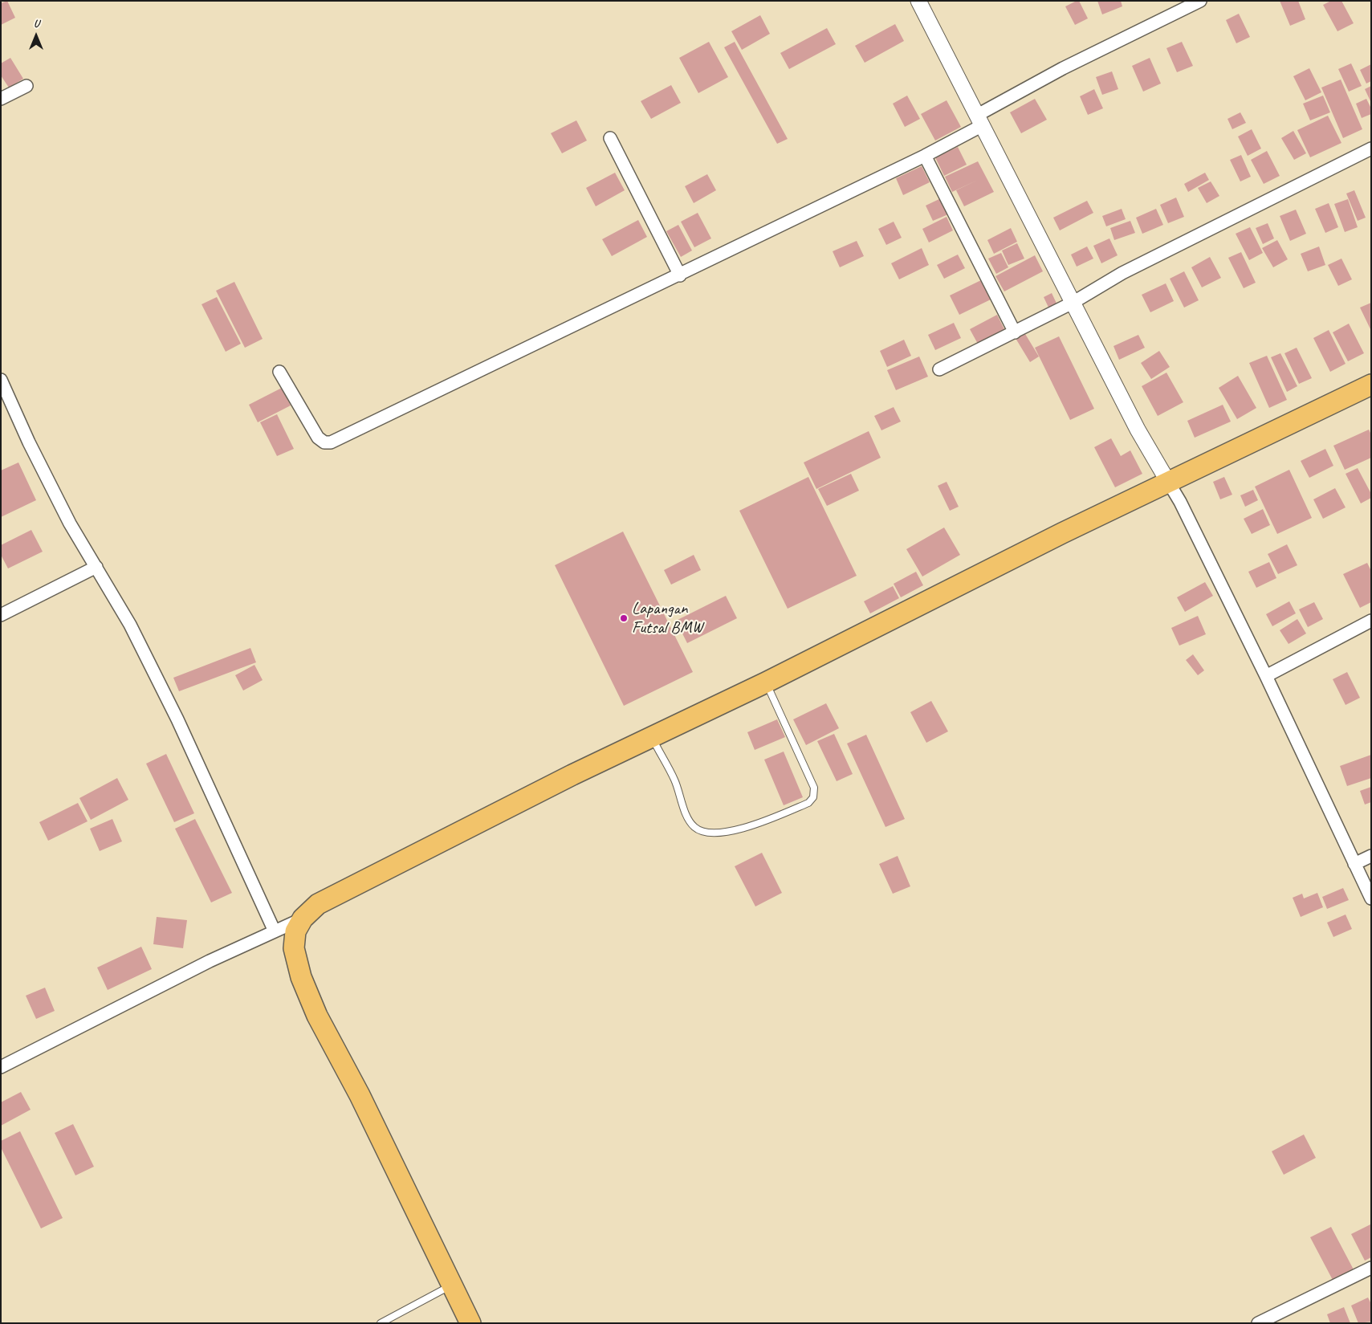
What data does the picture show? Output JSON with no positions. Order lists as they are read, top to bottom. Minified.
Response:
{"places":["Lapangan Futsal BMW"],"north":"top"}
